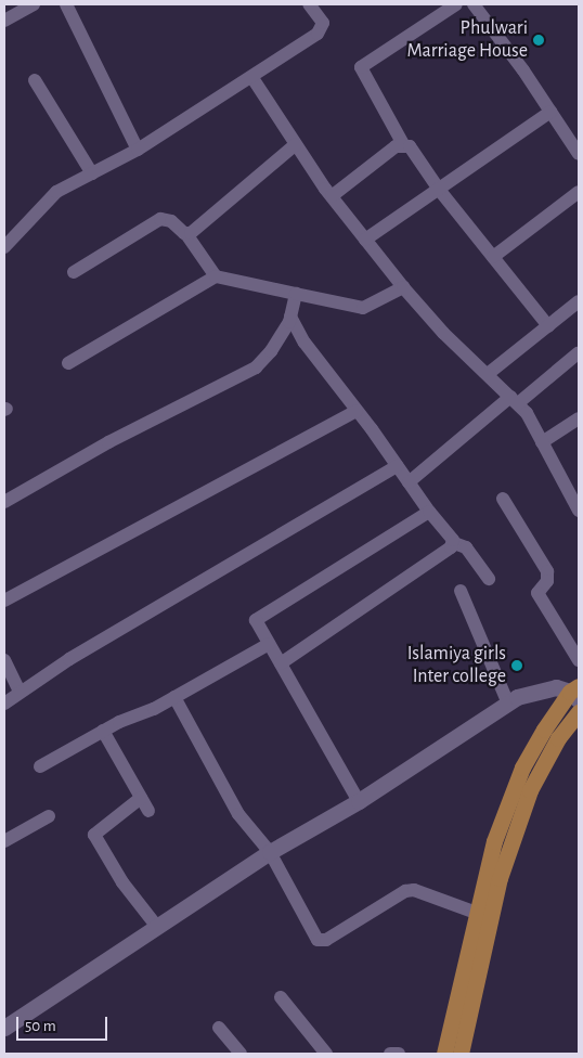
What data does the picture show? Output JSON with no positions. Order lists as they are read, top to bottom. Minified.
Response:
{"places":["Phulwari Marriage House","Islamiya girls Inter college"],"scale_bar":"50 m"}
